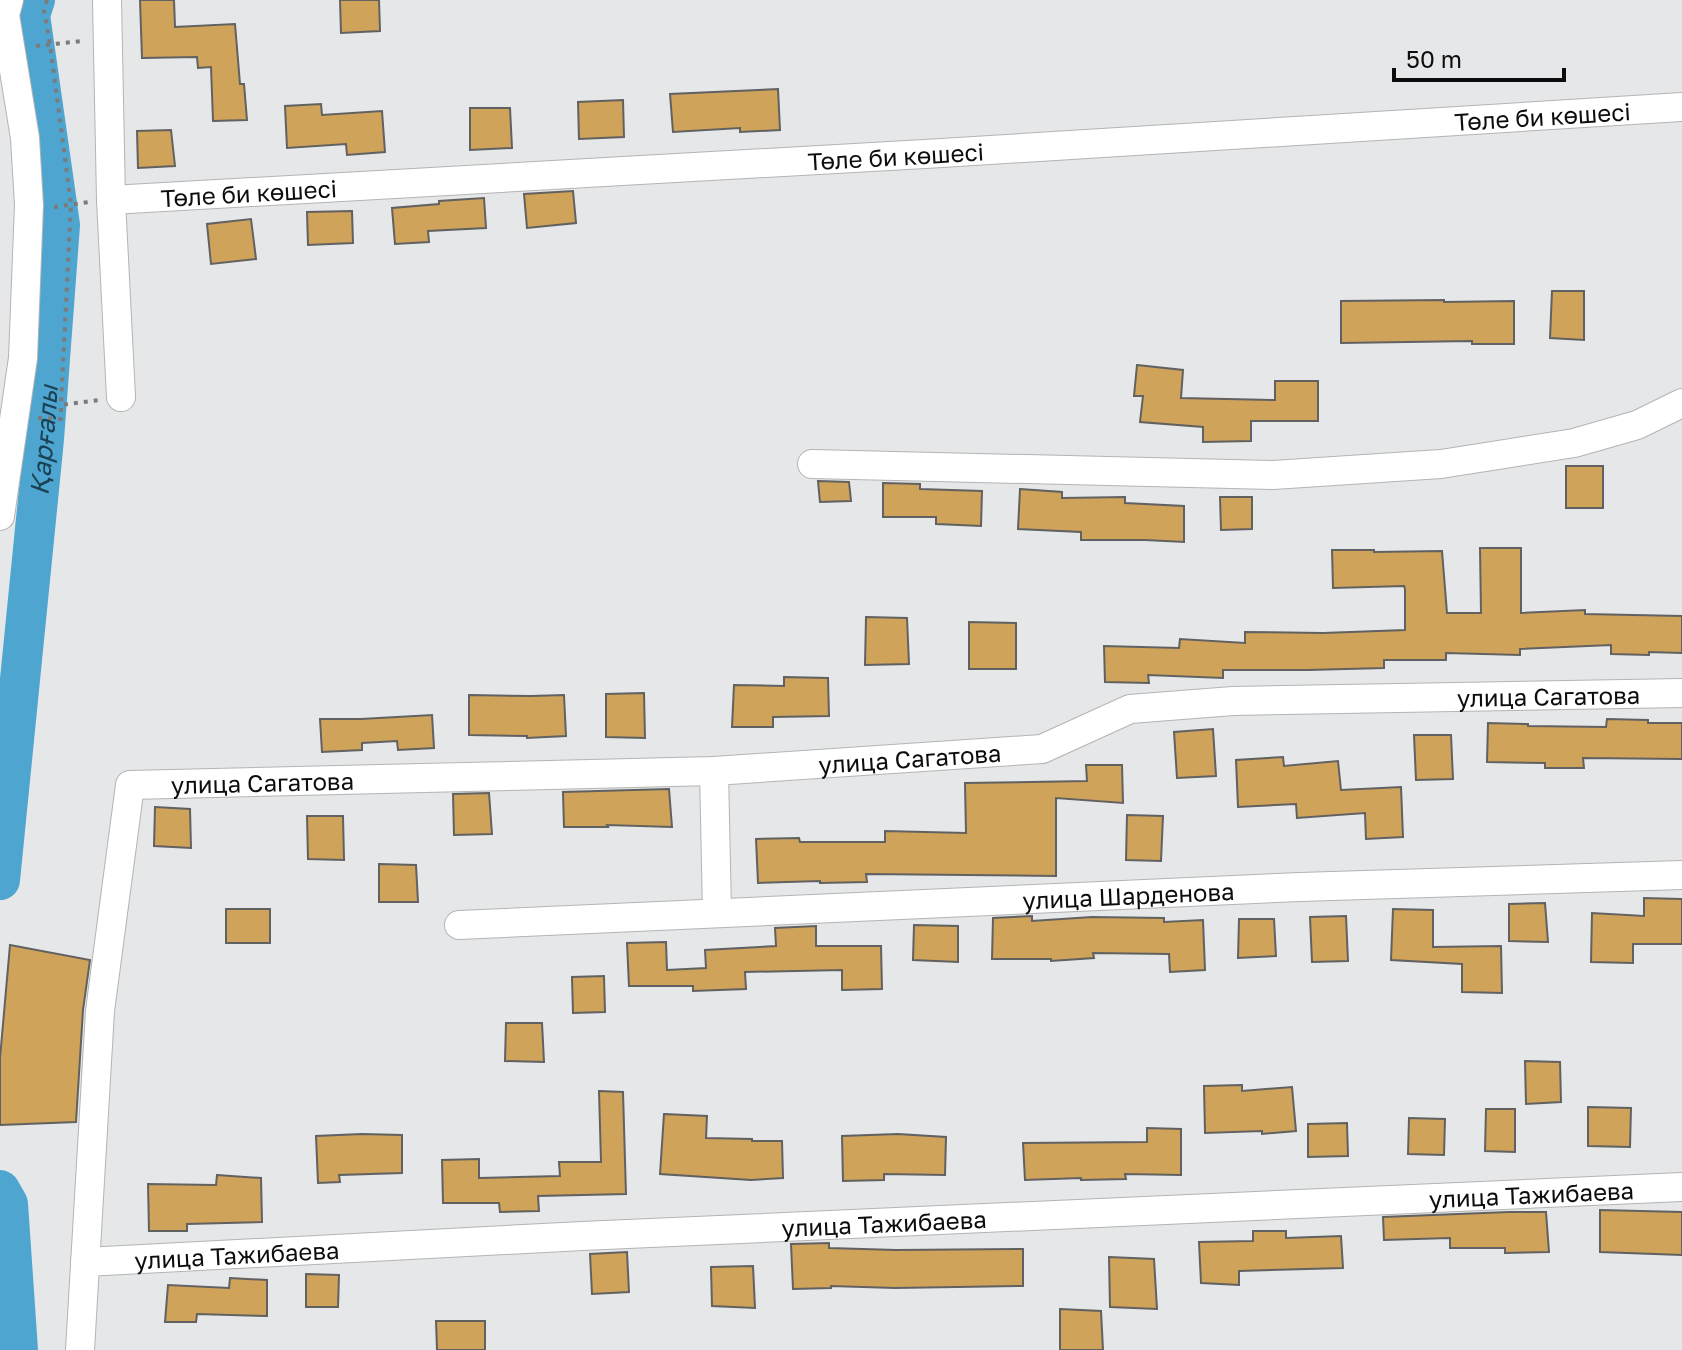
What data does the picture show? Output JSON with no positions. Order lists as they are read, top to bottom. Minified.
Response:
{"streets":{"street":["Төле би көшесі","улица Сагатова","улица Шарденова","улица Тажибаева"]},"crossings":[["улица Сагатова","улица Тажибаева"]],"water":["Қарғалы"],"scale_bar":"50 m"}
